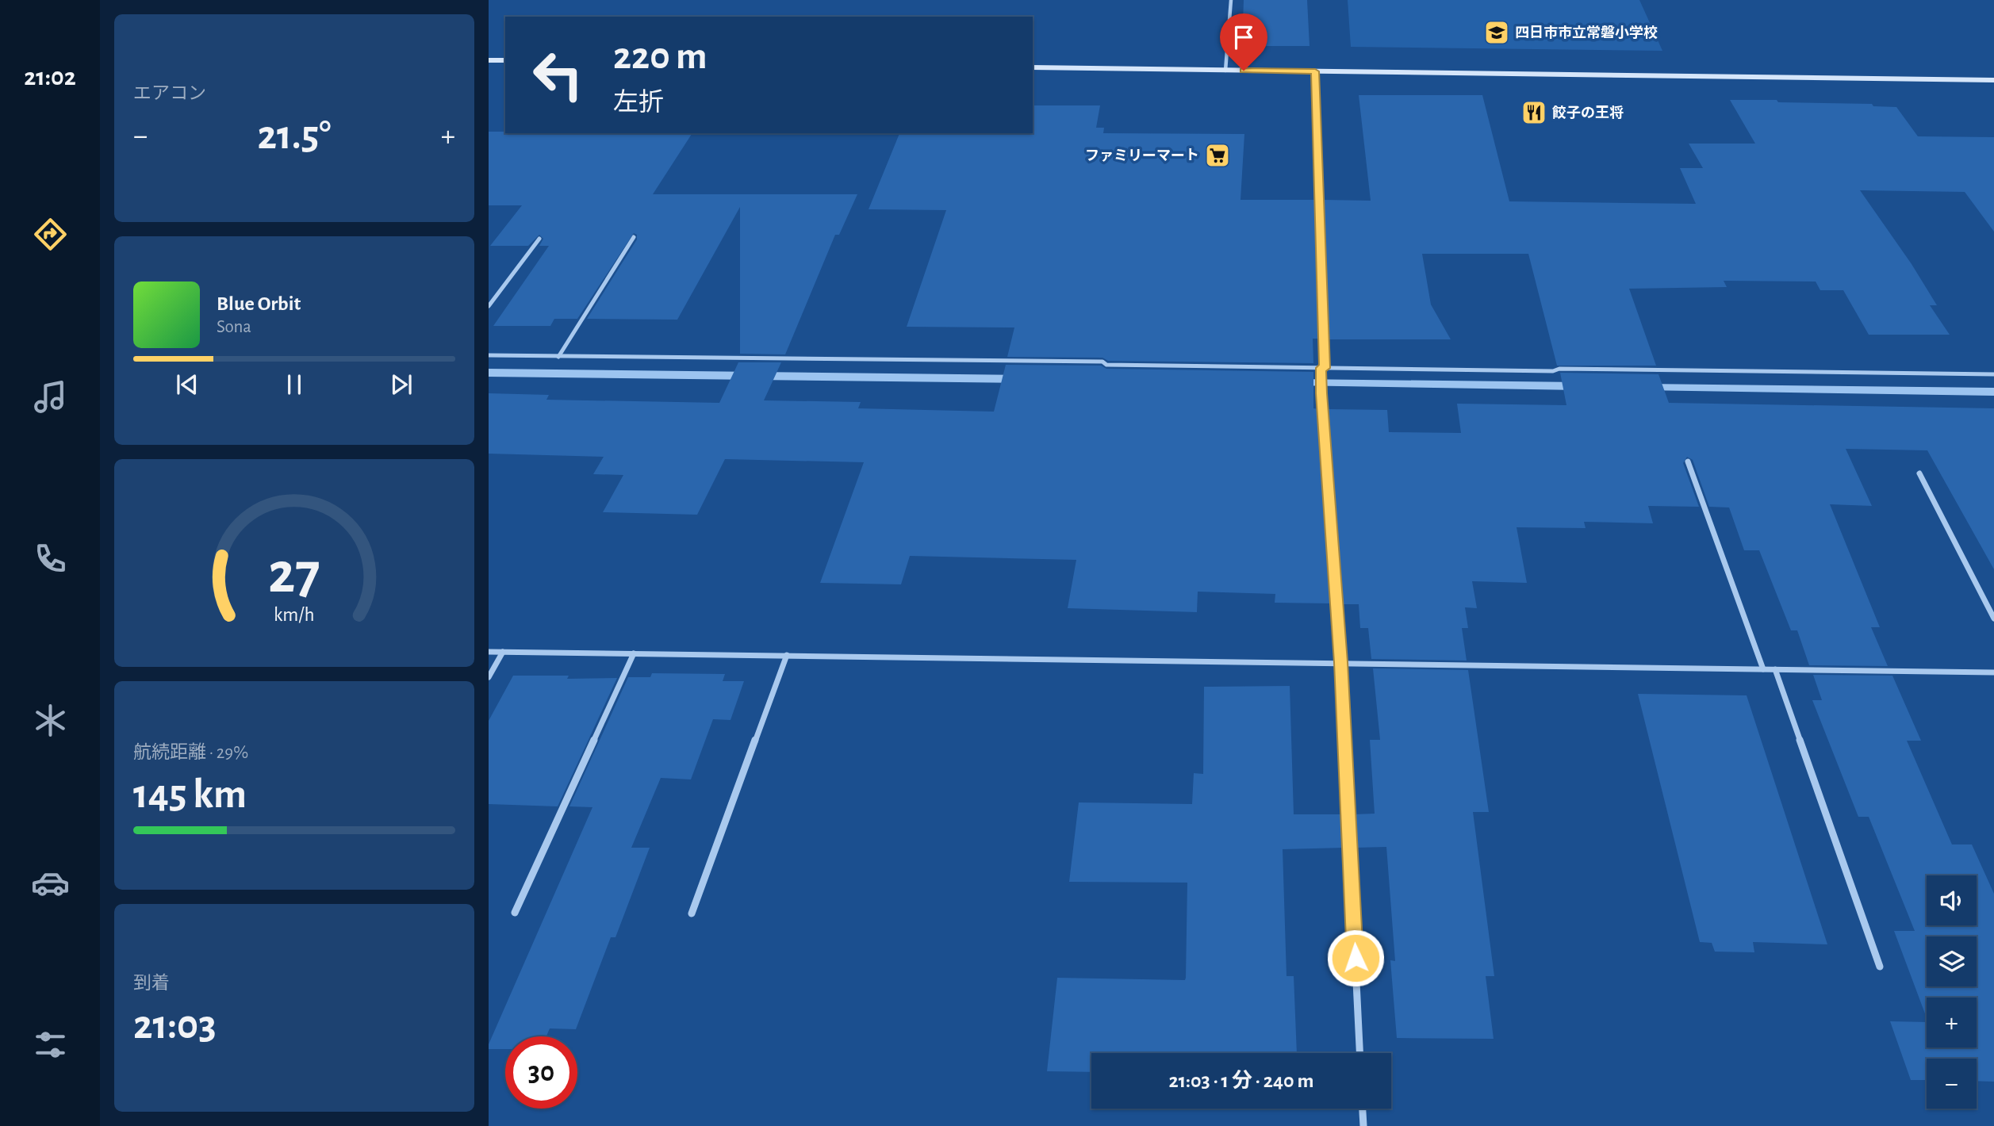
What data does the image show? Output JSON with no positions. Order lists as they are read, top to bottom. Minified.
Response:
{"places":{"school or university":["四日市市立常磐小学校"],"restaurant":["餃子の王将"],"supermarket":["ファミリーマート"]},"page":{"tabs":"21:02","tile":["エアコン",["航続距離 · 29%","145 km"],["到着","21:03"]],"turn":["220 m","左折"],"heat":["−","21.5°","+"],"song":["Blue Orbit","Sona"],"map_buttons":["+","−"],"limit":"30","trip":"21:03 · 1 分 · 240 m","gauge":["27","km/h"]}}
